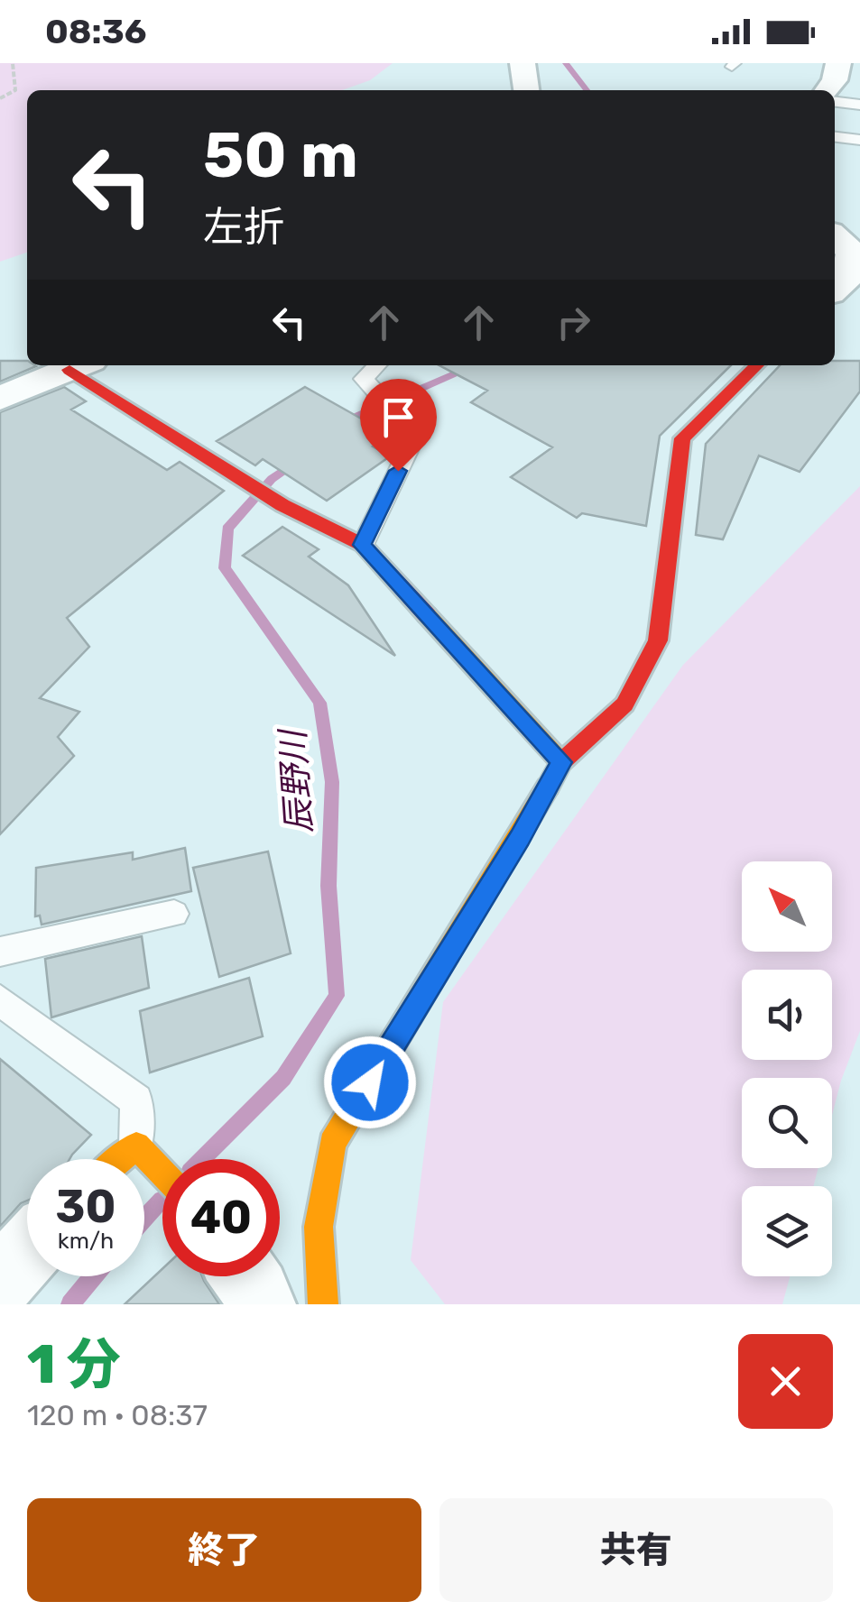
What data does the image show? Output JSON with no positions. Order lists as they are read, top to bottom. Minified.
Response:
{"water":["辰野川"],"north":"top left","page":{"status":"08:36","turn":["50 m","左折"],"speed":"30 km/h","limit":"40","heading":["1 分","120 m · 08:37"],"buttons":["終了","共有"]}}
